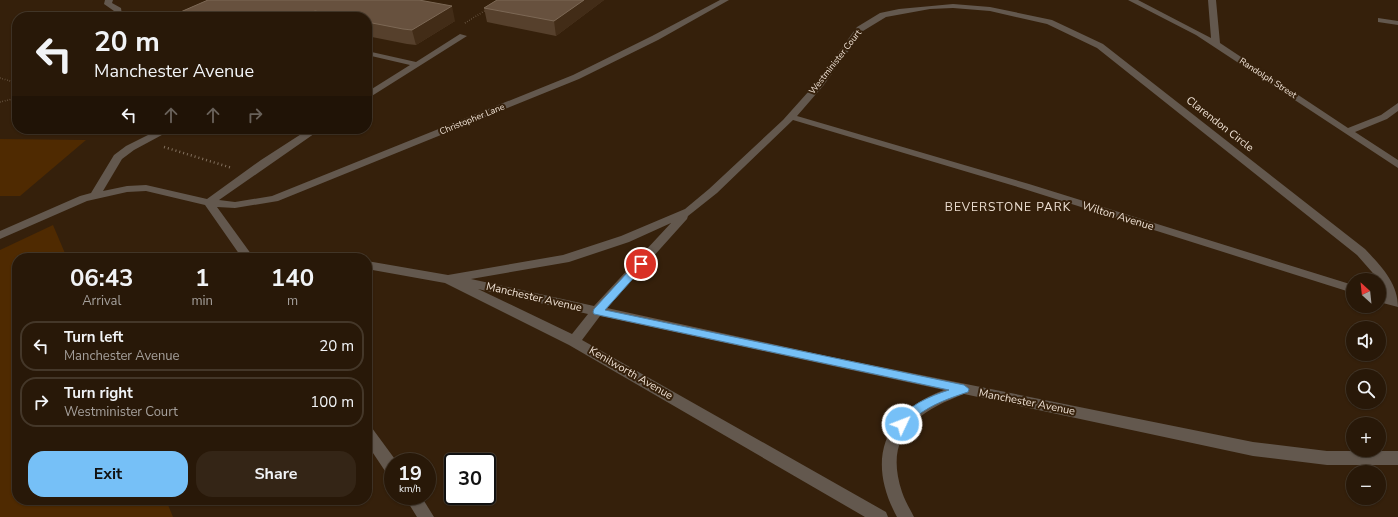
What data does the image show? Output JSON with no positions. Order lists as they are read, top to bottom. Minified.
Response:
{"streets":{"street":["Westminister Court","Randolph Street","Christopher Lane","Clarendon Circle","Wilton Avenue","Manchester Avenue","Kenilworth Avenue"]},"crossings":[["Westminister Court","Clarendon Circle"],["Westminister Court","Wilton Avenue"],["Westminister Court","Manchester Avenue"],["Westminister Court","Kenilworth Avenue"],["Manchester Avenue","Kenilworth Avenue"]],"districts":["BEVERSTONE PARK"],"north":"top left","page":{"turn":["20 m","Manchester Avenue"],"eta":["06:43","Arrival","1","min","140","m"],"map_buttons":["+","−"],"list":[{"name":"Turn left","note":"Manchester Avenue","value":"20 m"},{"name":"Turn right","note":"Westminister Court","value":"100 m"}],"buttons":["Exit","Share"],"speed":"19 km/h","limit":"30"}}
